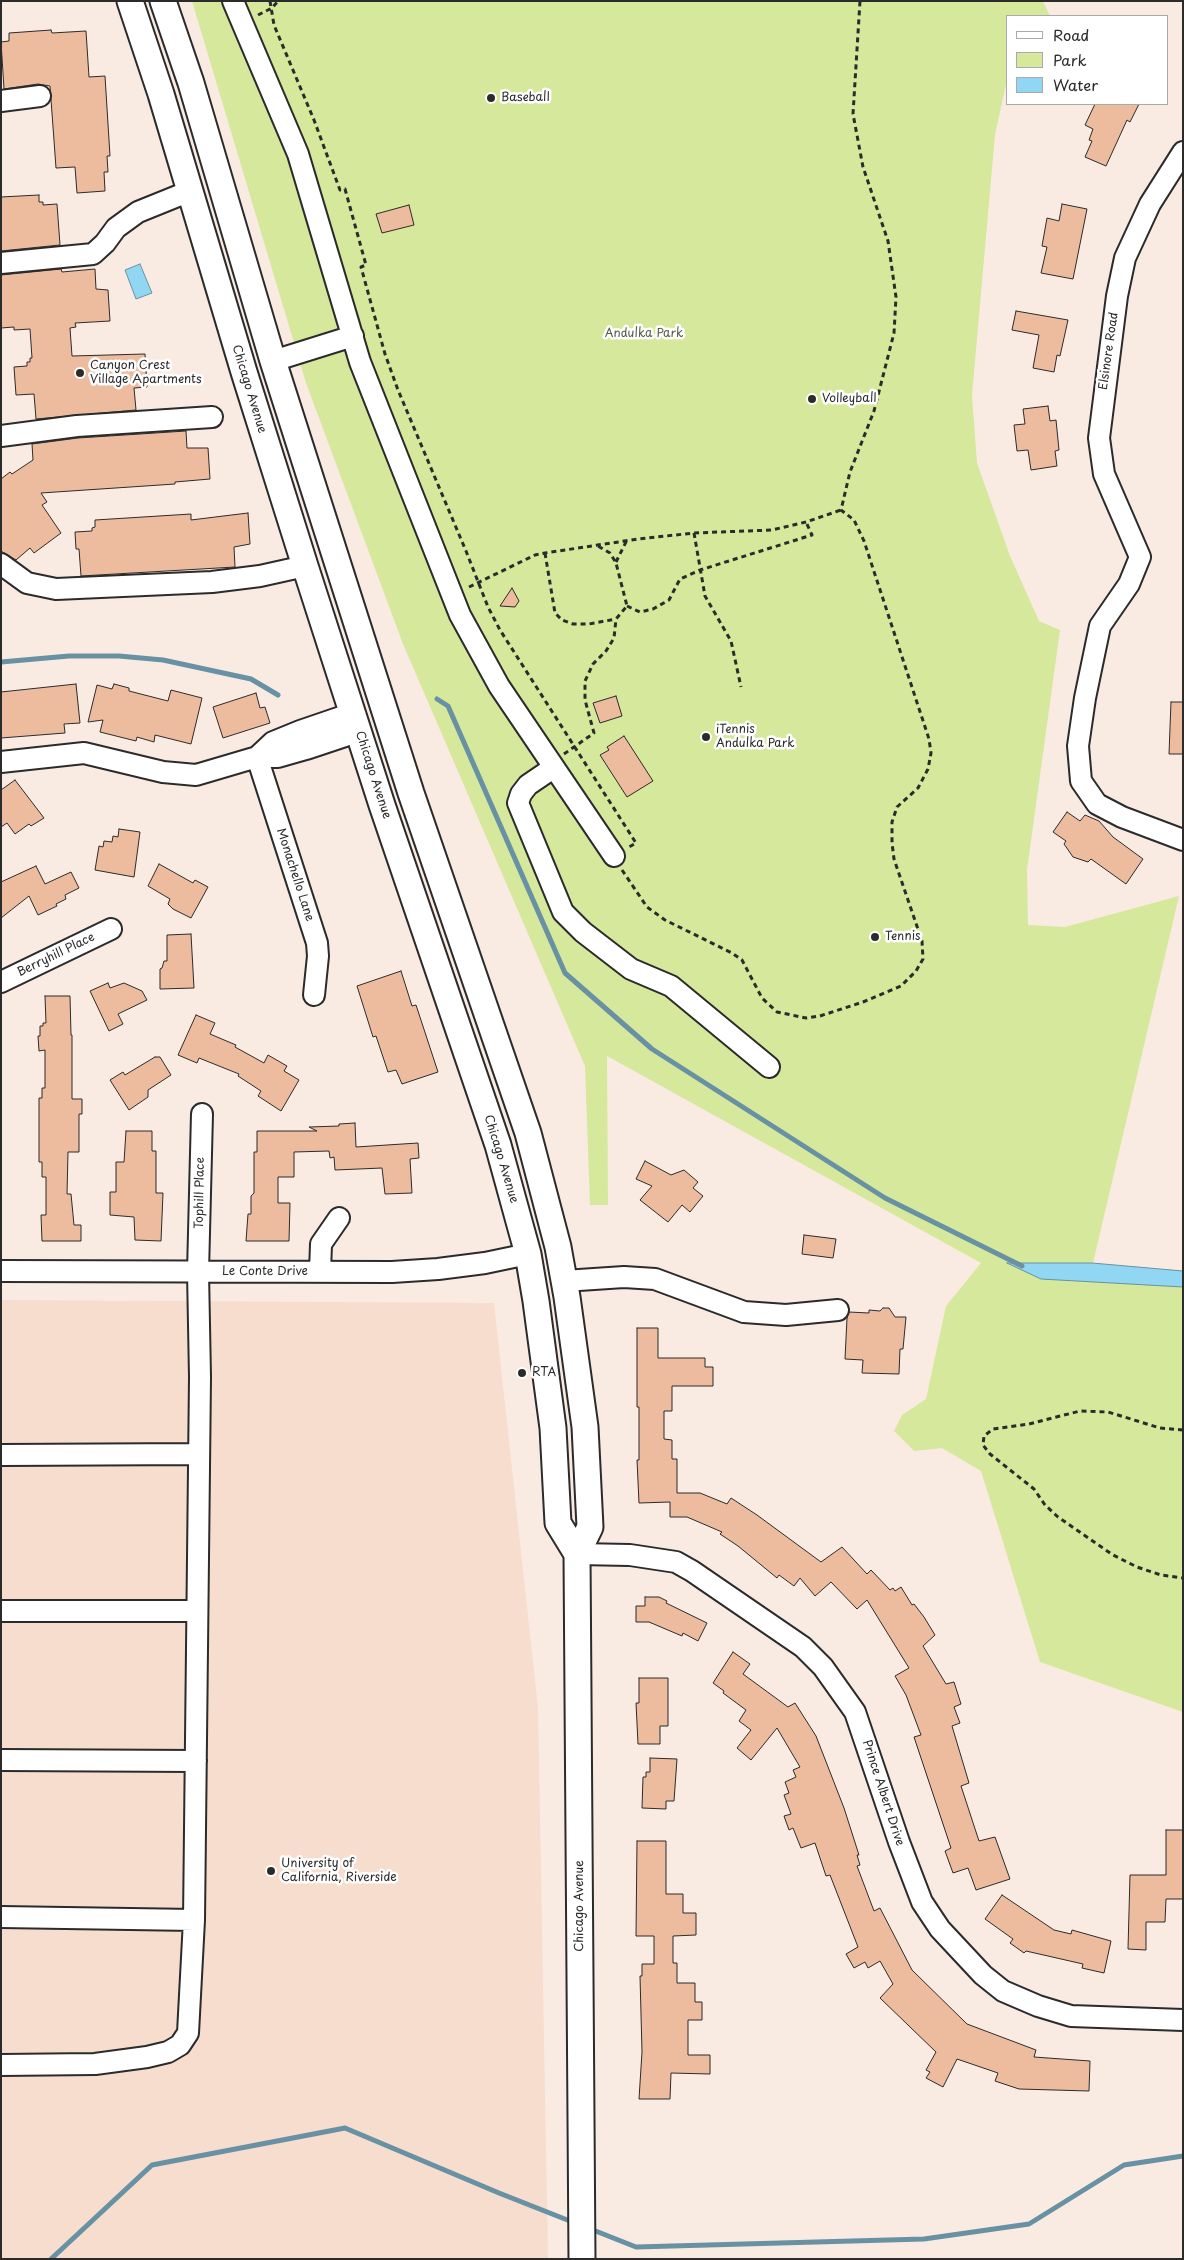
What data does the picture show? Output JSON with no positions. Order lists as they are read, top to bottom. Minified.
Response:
{"streets":{"main road":["Chicago Avenue"],"street":["Elsinore Road","Monachello Lane","Berryhill Place","Tophill Place","Le Conte Drive","Prince Albert Drive"]},"crossings":[["Chicago Avenue","Le Conte Drive"],["Chicago Avenue","Prince Albert Drive"],["Tophill Place","Le Conte Drive"]],"parks":["Andulka Park"],"places":["Baseball","Canyon Crest Village Apartments","Volleyball","iTennis Andulka Park","Tennis","RTA","University of California, Riverside"],"legend":["Road","Park","Water"]}
